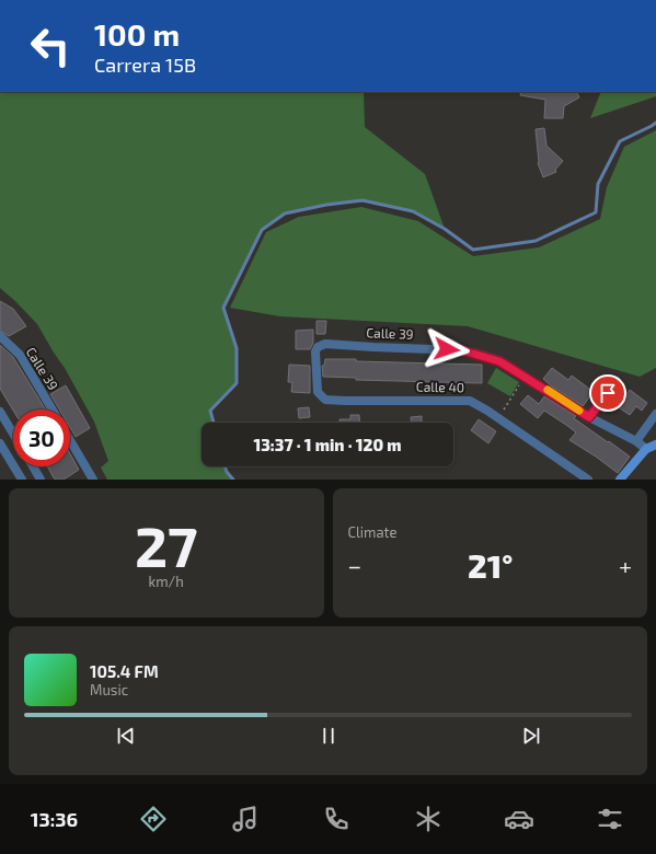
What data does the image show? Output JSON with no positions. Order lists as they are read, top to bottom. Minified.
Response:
{"streets":{"street":["Calle 39","Calle 40"]},"crossings":[["Calle 39","Calle 40"]],"page":{"turn":["100 m","Carrera 15B"],"limit":"30","trip":"13:37 · 1 min · 120 m","tile":[["27","km/h"],"Climate"],"heat":["−","21°","+"],"song":["105.4 FM","Music"],"tabs":"13:36"}}
